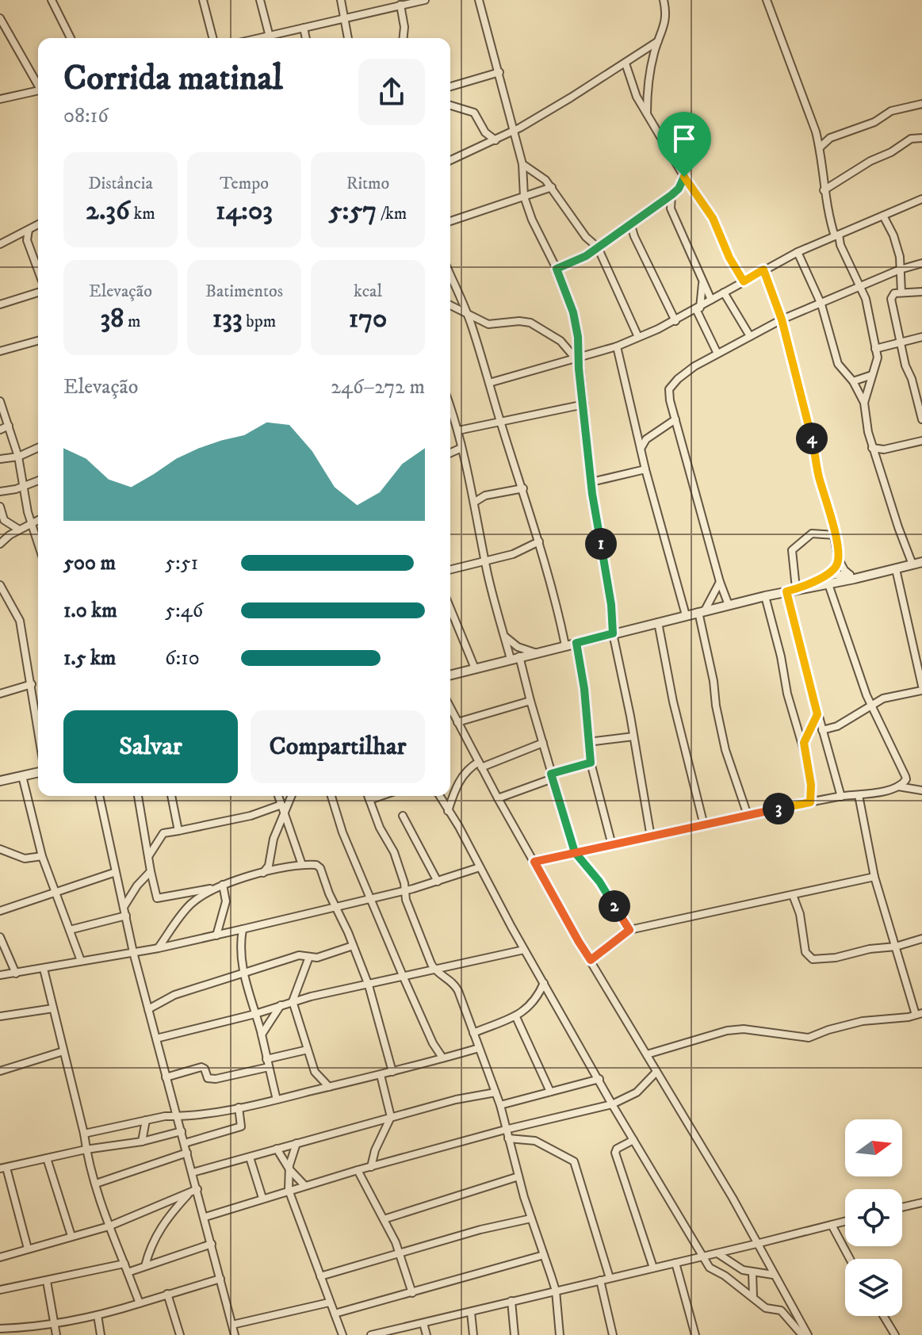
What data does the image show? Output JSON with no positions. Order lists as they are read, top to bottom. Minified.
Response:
{"north":"right","page":{"heading":["Corrida matinal","08:16"],"stats":[["Distância","2.36 km"],["Tempo","14:03"],["Ritmo","5:57 /km"],["Elevação","38 m"],["Batimentos","133 bpm"],["kcal","170"]],"chart":["Elevação","246–272 m"],"pins":["4","1","3","2"],"list":[{"name":"500 m","note":"5:51"},{"name":"1.0 km","note":"5:46"},{"name":"1.5 km","note":"6:10"}],"buttons":["Salvar","Compartilhar"]}}
